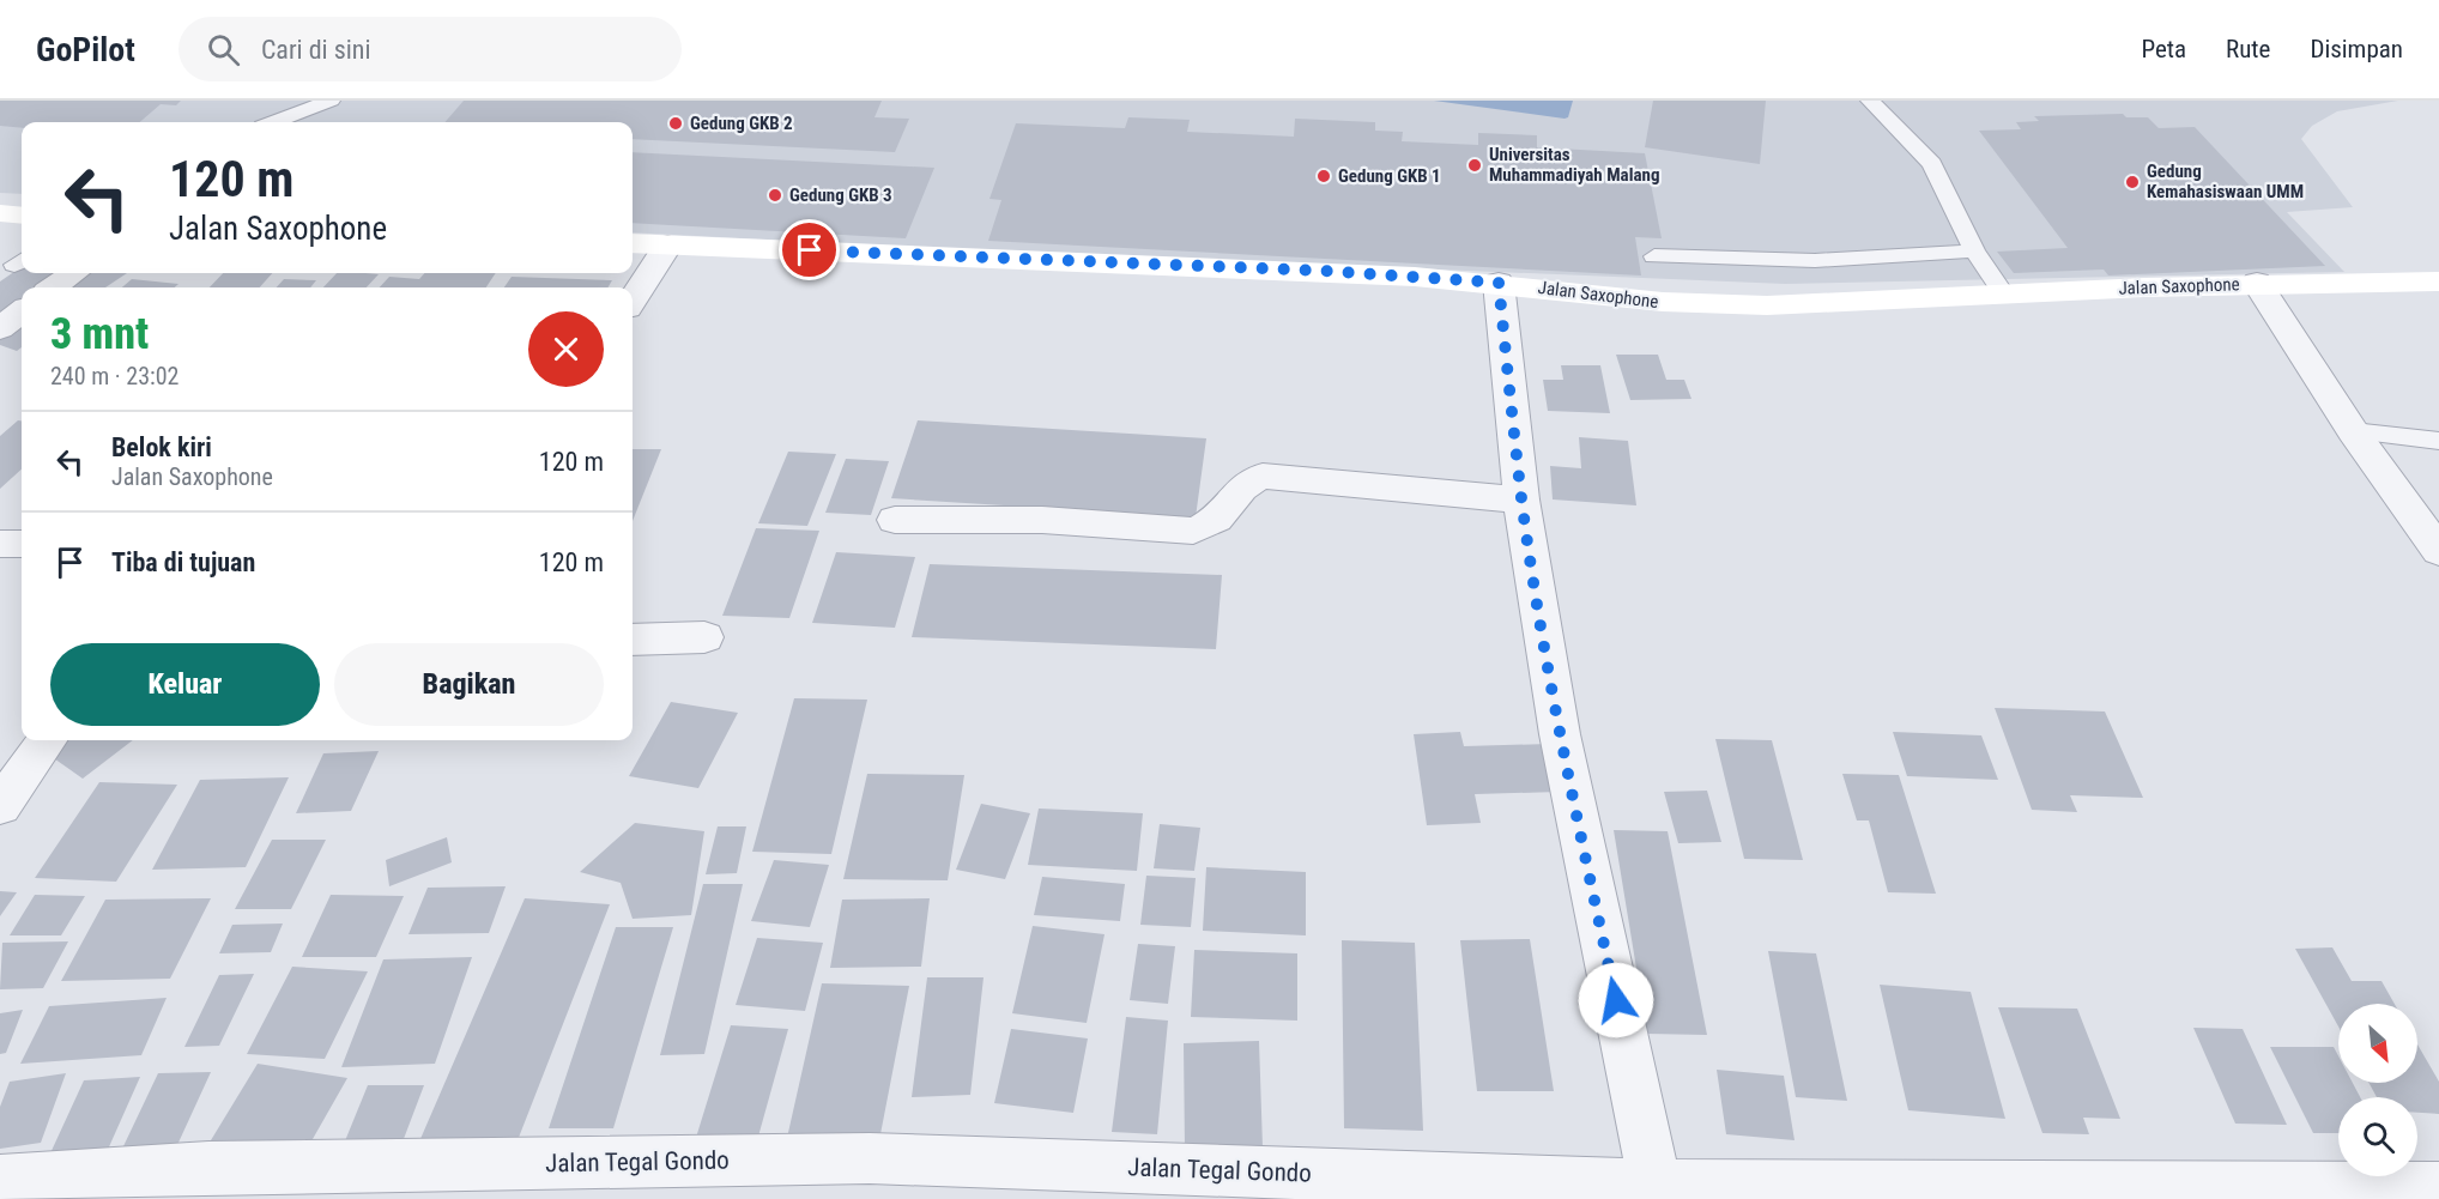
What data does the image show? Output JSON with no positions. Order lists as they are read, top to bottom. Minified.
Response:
{"streets":{"main road":["Jalan Saxophone"],"street":["Jalan Tegal Gondo"]},"places":["Gedung GKB 2","Universitas Muhammadiyah Malang","Gedung GKB 1","Gedung Kemahasiswaan UMM","Gedung GKB 3"],"north":"bottom right","page":{"header":"GoPilot","search":"Cari di sini","nav":["Peta","Rute","Disimpan"],"turn":["120 m","Jalan Saxophone"],"heading":["3 mnt","240 m · 23:02"],"list":[{"name":"Belok kiri","note":"Jalan Saxophone","value":"120 m"},{"name":"Tiba di tujuan","value":"120 m"}],"buttons":["Keluar","Bagikan"]}}
